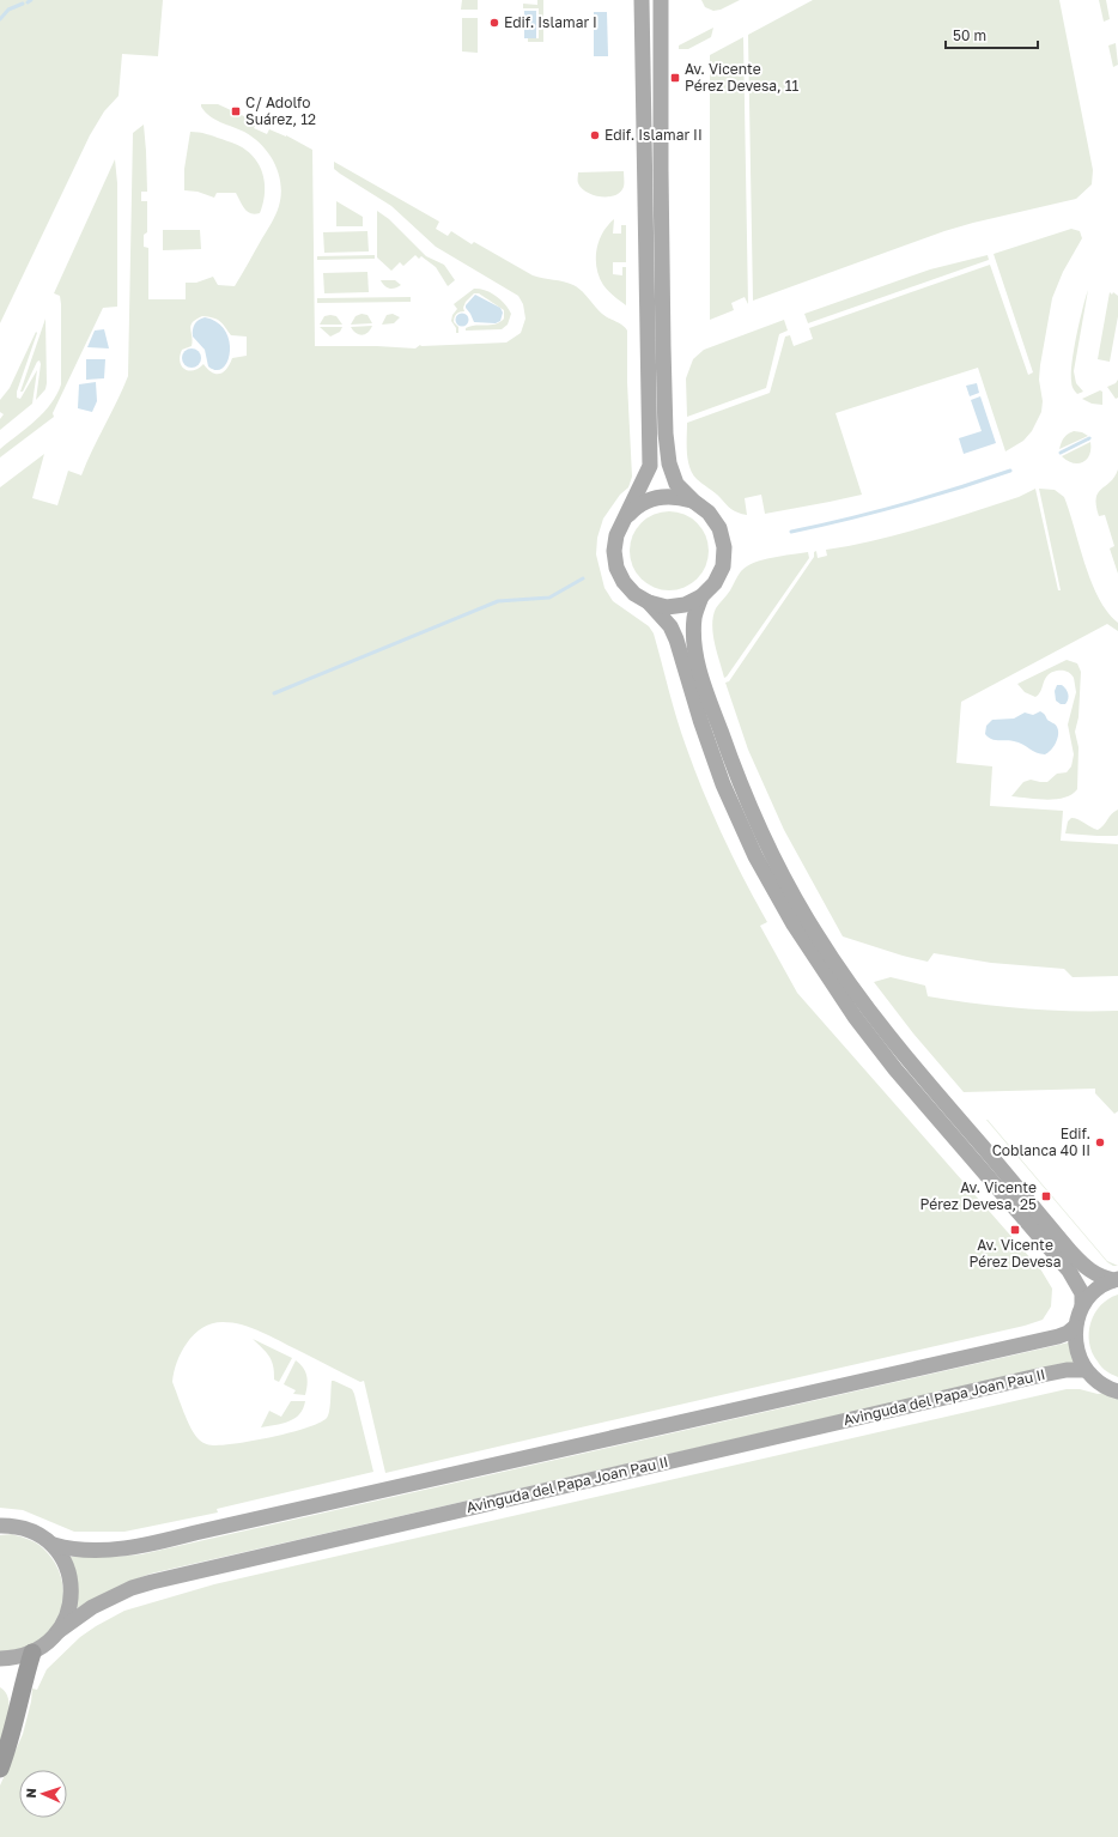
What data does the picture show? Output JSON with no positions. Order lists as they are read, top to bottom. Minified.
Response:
{"streets":{"main road":["Avinguda del Papa Joan Pau II"]},"places":{"other":["Edif. Islamar I","Edif. Islamar II","Edif. Coblanca 40 II"],"transit":["Av. Vicente Pérez Devesa, 11","C/ Adolfo Suárez, 12","Av. Vicente Pérez Devesa, 25","Av. Vicente Pérez Devesa"]},"scale_bar":"50 m","north":"left"}
